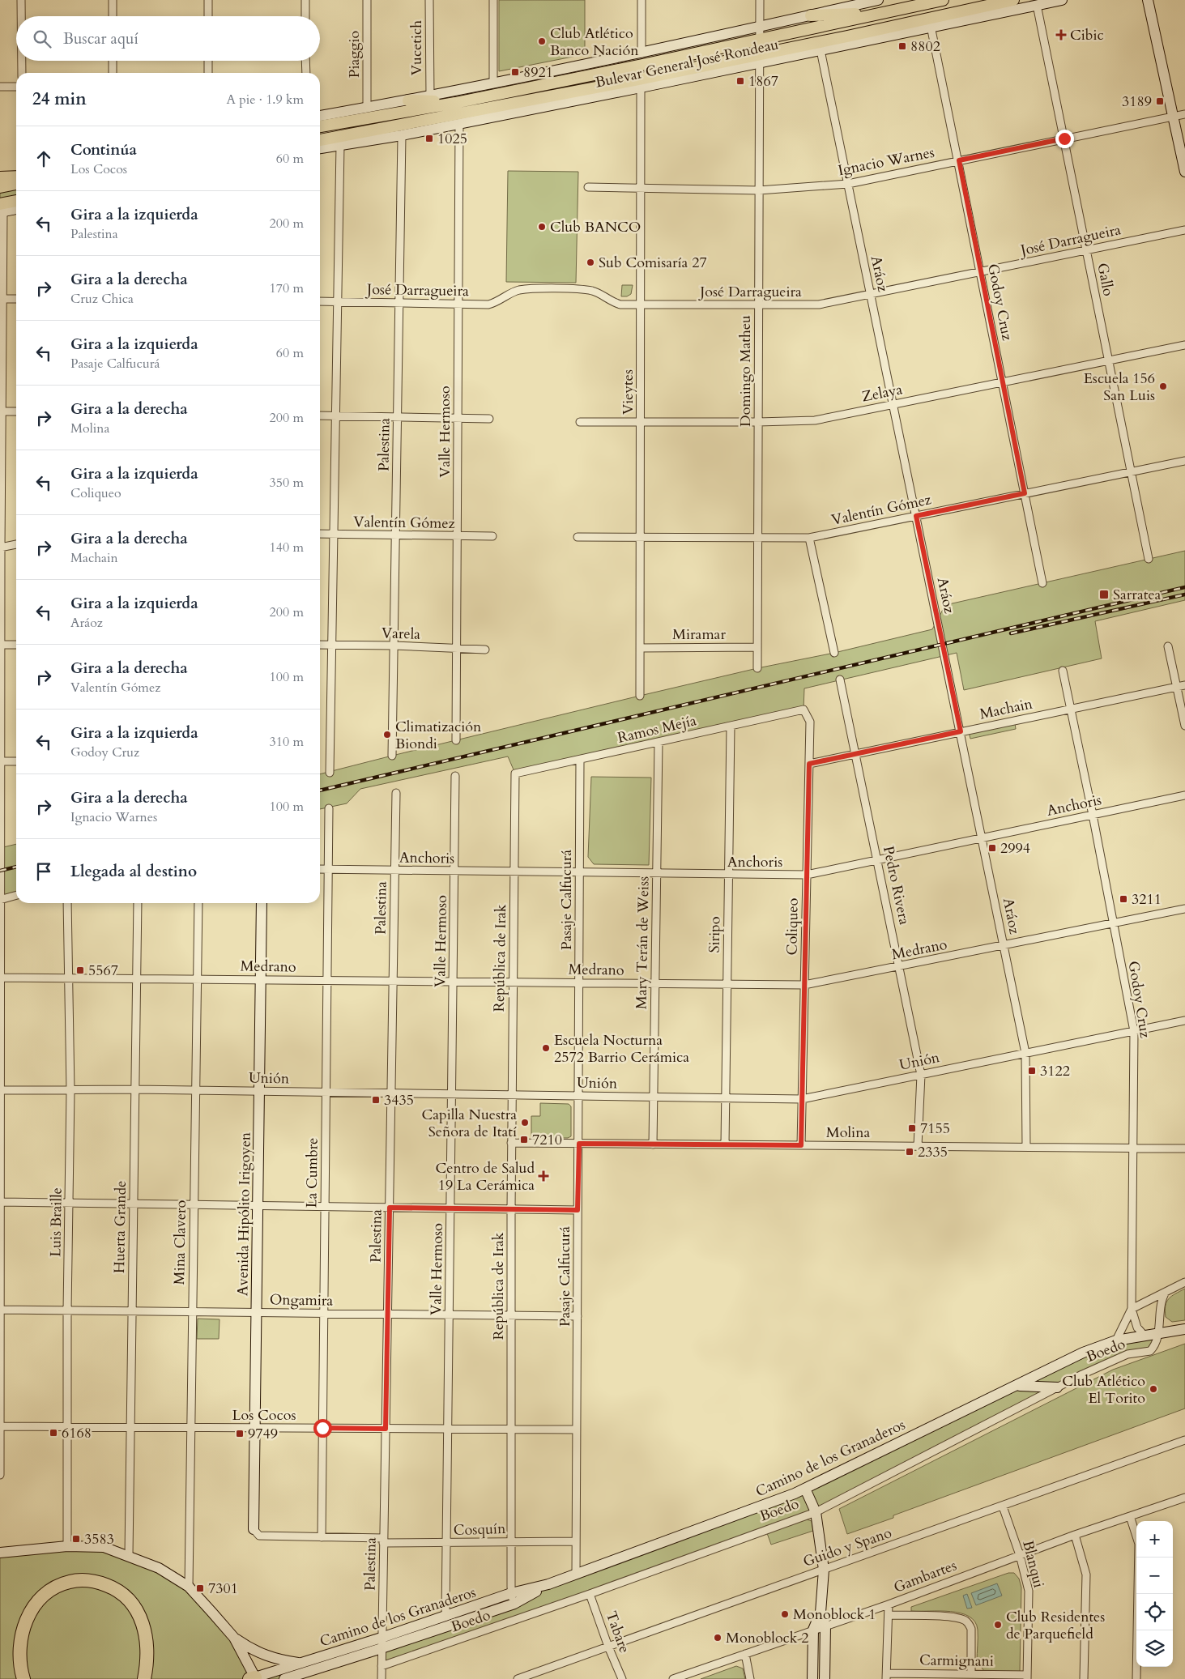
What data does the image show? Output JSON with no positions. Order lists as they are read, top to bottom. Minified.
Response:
{"streets":{"main road":["Bulevar General José Rondeau","Avenida Hipólito Irigoyen","Boedo","Camino de los Granaderos"],"street":["Vucetich","Piaggio","Ignacio Warnes","José Darragueira","Aráoz","Gallo","Godoy Cruz","Domingo Matheu","Vieytes","Zelaya","Valle Hermoso","Palestina","Valentín Gómez","Varela","Miramar","Machain","Ramos Mejía","Anchoris","Pedro Rivera","Pasaje Calfucurá","Coliqueo","Siripo","Mary Terán de Weiss","Medrano","República de Irak","Unión","Molina","La Cumbre","Luis Braille","Huerta Grande","Mina Clavero","Ongamira","Los Cocos","Cosquín","Guido y Spano","Blanqui","Gambartes","Tabare","Carmignani"]},"crossings":[["Vucetich","Bulevar General José Rondeau"],["Piaggio","Bulevar General José Rondeau"],["Bulevar General José Rondeau","Aráoz"],["Bulevar General José Rondeau","Gallo"],["Bulevar General José Rondeau","Godoy Cruz"],["Bulevar General José Rondeau","Domingo Matheu"],["Bulevar General José Rondeau","Vieytes"],["Bulevar General José Rondeau","Valle Hermoso"],["Bulevar General José Rondeau","Palestina"],["Ignacio Warnes","Aráoz"],["Ignacio Warnes","Gallo"],["Ignacio Warnes","Godoy Cruz"],["Ignacio Warnes","Domingo Matheu"],["Ignacio Warnes","Vieytes"],["José Darragueira","Aráoz"],["José Darragueira","Gallo"],["José Darragueira","Godoy Cruz"],["José Darragueira","Domingo Matheu"],["José Darragueira","Vieytes"],["José Darragueira","Valle Hermoso"],["José Darragueira","Palestina"],["Aráoz","Zelaya"],["Aráoz","Valentín Gómez"],["Aráoz","Machain"],["Aráoz","Anchoris"],["Aráoz","Medrano"],["Aráoz","Unión"],["Aráoz","Molina"],["Gallo","Zelaya"],["Gallo","Valentín Gómez"],["Godoy Cruz","Zelaya"],["Godoy Cruz","Valentín Gómez"],["Godoy Cruz","Machain"],["Godoy Cruz","Anchoris"],["Godoy Cruz","Medrano"],["Godoy Cruz","Unión"],["Godoy Cruz","Molina"],["Godoy Cruz","Boedo"],["Godoy Cruz","Camino de los Granaderos"],["Domingo Matheu","Zelaya"],["Domingo Matheu","Valentín Gómez"],["Domingo Matheu","Miramar"],["Vieytes","Zelaya"],["Vieytes","Valentín Gómez"],["Vieytes","Miramar"],["Valle Hermoso","Valentín Gómez"],["Valle Hermoso","Varela"],["Valle Hermoso","Anchoris"],["Valle Hermoso","Medrano"],["Valle Hermoso","Unión"],["Valle Hermoso","Ongamira"],["Valle Hermoso","Los Cocos"],["Valle Hermoso","Camino de los Granaderos"],["Valle Hermoso","Cosquín"],["Palestina","Valentín Gómez"],["Palestina","Varela"],["Palestina","Anchoris"],["Palestina","Medrano"],["Palestina","Unión"],["Palestina","Ongamira"],["Palestina","Boedo"],["Palestina","Los Cocos"],["Palestina","Camino de los Granaderos"],["Palestina","Cosquín"],["Machain","Pedro Rivera"],["Machain","Coliqueo"],["Ramos Mejía","Pasaje Calfucurá"],["Ramos Mejía","Coliqueo"],["Ramos Mejía","Siripo"],["Ramos Mejía","Mary Terán de Weiss"],["Ramos Mejía","República de Irak"],["Anchoris","Pedro Rivera"],["Anchoris","Pasaje Calfucurá"],["Anchoris","Coliqueo"],["Anchoris","Siripo"],["Anchoris","Mary Terán de Weiss"],["Anchoris","República de Irak"],["Anchoris","La Cumbre"],["Pedro Rivera","Medrano"],["Pedro Rivera","Unión"],["Pedro Rivera","Molina"],["Pasaje Calfucurá","Medrano"],["Pasaje Calfucurá","Unión"],["Pasaje Calfucurá","Molina"],["Pasaje Calfucurá","Ongamira"],["Pasaje Calfucurá","Los Cocos"],["Pasaje Calfucurá","Camino de los Granaderos"],["Pasaje Calfucurá","Cosquín"],["Coliqueo","Medrano"],["Coliqueo","Unión"],["Coliqueo","Molina"],["Siripo","Medrano"],["Siripo","Unión"],["Siripo","Molina"],["Mary Terán de Weiss","Medrano"],["Mary Terán de Weiss","Unión"],["Mary Terán de Weiss","Molina"],["Medrano","República de Irak"],["Medrano","La Cumbre"],["Medrano","Avenida Hipólito Irigoyen"],["Medrano","Luis Braille"],["Medrano","Huerta Grande"],["Medrano","Mina Clavero"],["República de Irak","Unión"],["República de Irak","Molina"],["República de Irak","Ongamira"],["República de Irak","Los Cocos"],["República de Irak","Camino de los Granaderos"],["República de Irak","Cosquín"],["Unión","La Cumbre"],["Unión","Avenida Hipólito Irigoyen"],["Unión","Luis Braille"],["Unión","Huerta Grande"],["Unión","Mina Clavero"],["La Cumbre","Ongamira"],["La Cumbre","Los Cocos"],["La Cumbre","Cosquín"],["Avenida Hipólito Irigoyen","Ongamira"],["Avenida Hipólito Irigoyen","Los Cocos"],["Avenida Hipólito Irigoyen","Cosquín"],["Luis Braille","Ongamira"],["Luis Braille","Los Cocos"],["Huerta Grande","Ongamira"],["Huerta Grande","Los Cocos"],["Mina Clavero","Ongamira"],["Mina Clavero","Los Cocos"],["Boedo","Camino de los Granaderos"],["Boedo","Tabare"],["Guido y Spano","Blanqui"],["Guido y Spano","Tabare"],["Blanqui","Gambartes"],["Blanqui","Carmignani"]],"places":{"health":["Cibic","Centro de Salud 19 La Cerámica"],"other":["Club Atlético Banco Nación","Club BANCO","Sub Comisaría 27","Escuela 156 San Luis","Climatización Biondi","Escuela Nocturna 2572 Barrio Cerámica","Capilla Nuestra Señora de Itatí","Club Atlético El Torito","Monoblock 1","Club Residentes de Parquefield","Monoblock 2"],"transit":["8802","8921","1867","3189","1025","Sarratea","2994","3211","5567","3122","3435","7155","7210","2335","6168","9749","3583","7301"]},"page":{"search":"Buscar aquí","heading":["24 min","A pie · 1.9 km"],"list":[["Continúa","Los Cocos","60 m"],["Gira a la izquierda","Palestina","200 m"],["Gira a la derecha","Cruz Chica","170 m"],["Gira a la izquierda","Pasaje Calfucurá","60 m"],["Gira a la derecha","Molina","200 m"],["Gira a la izquierda","Coliqueo","350 m"],["Gira a la derecha","Machain","140 m"],["Gira a la izquierda","Aráoz","200 m"],["Gira a la derecha","Valentín Gómez","100 m"],["Gira a la izquierda","Godoy Cruz","310 m"],["Gira a la derecha","Ignacio Warnes","100 m"],"Llegada al destino"],"map_buttons":["+","−"]}}
